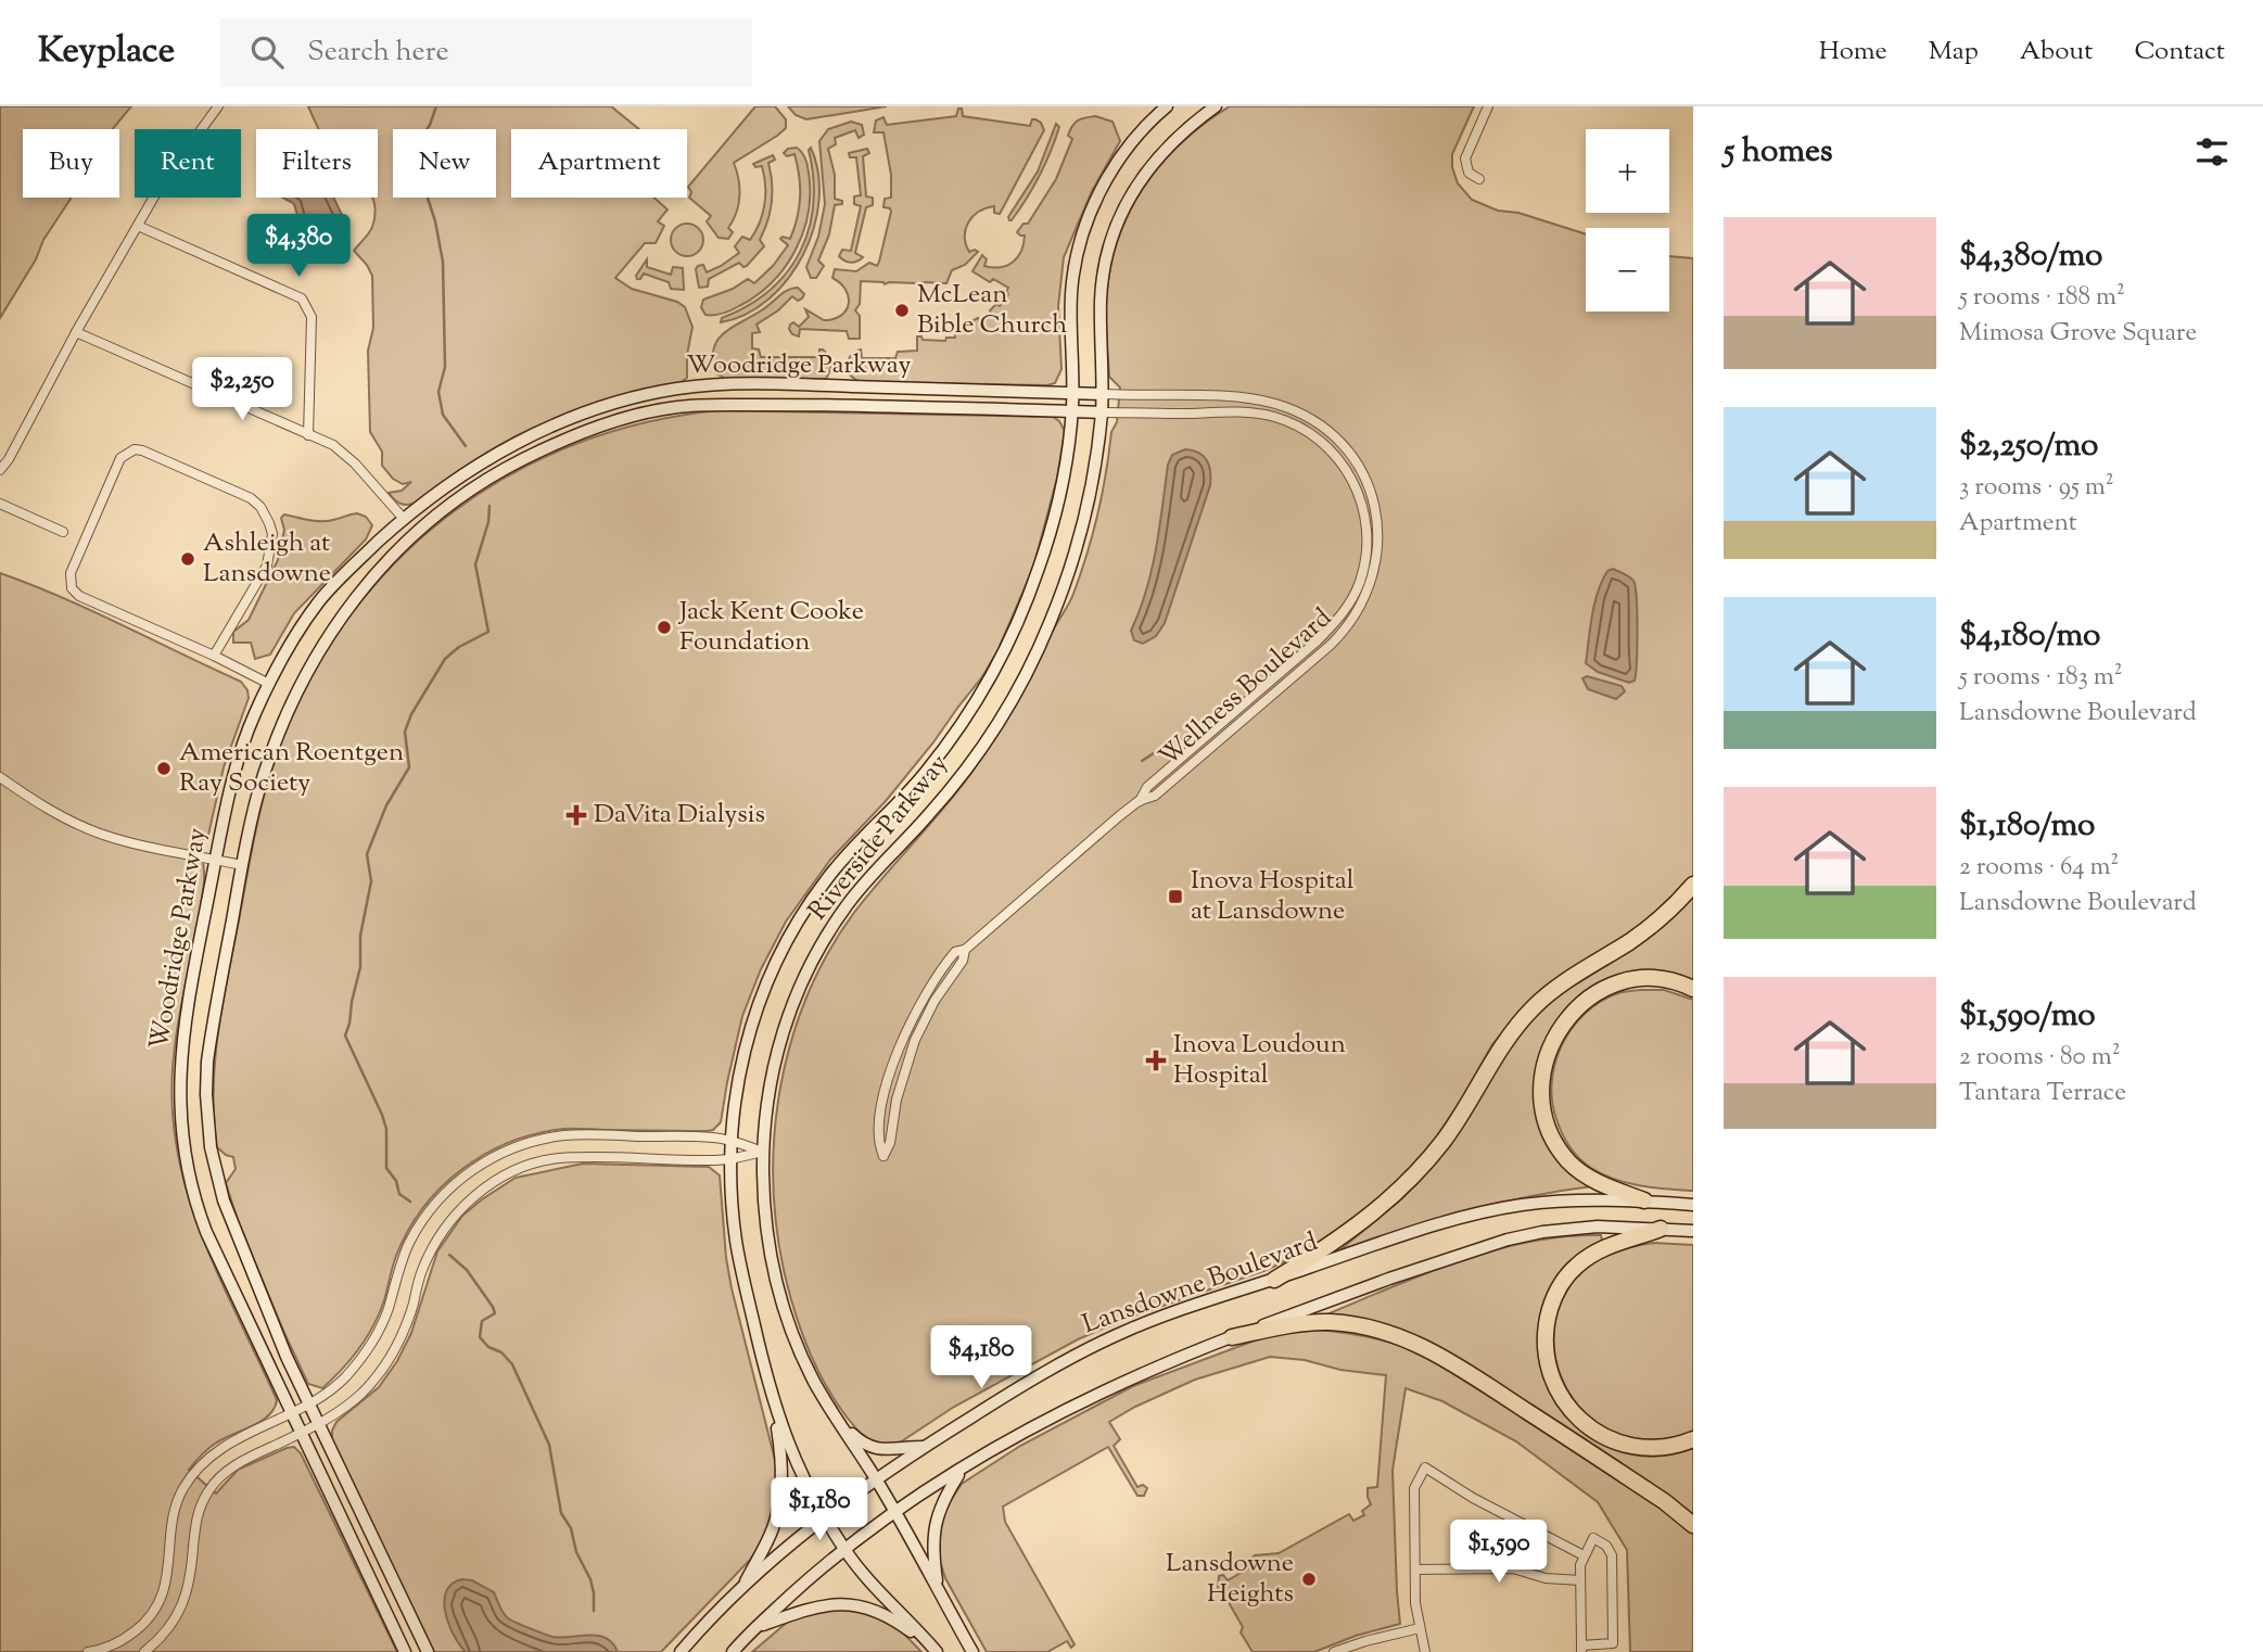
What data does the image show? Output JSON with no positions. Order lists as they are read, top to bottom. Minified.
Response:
{"streets":{"main road":["Woodridge Parkway","Riverside Parkway","Lansdowne Boulevard"],"street":["Wellness Boulevard"]},"crossings":[["Woodridge Parkway","Wellness Boulevard"],["Woodridge Parkway","Riverside Parkway"],["Wellness Boulevard","Riverside Parkway"],["Riverside Parkway","Lansdowne Boulevard"]],"places":{"other":["McLean Bible Church","Ashleigh at Lansdowne","Jack Kent Cooke Foundation","American Roentgen Ray Society","Lansdowne Heights"],"health":["DaVita Dialysis","Inova Loudoun Hospital"],"transit":["Inova Hospital at Lansdowne"]},"page":{"header":"Keyplace","search":"Search here","nav":["Home","Map","About","Contact"],"heading":"5 homes","map_buttons":["+","−"],"chip":["Buy","Rent","Filters","New","Apartment"],"list":[{"name":"$4,380/mo","note":"5 rooms · 188 m² · Mimosa Grove Square"},{"name":"$2,250/mo","note":"3 rooms · 95 m² · Apartment"},{"name":"$4,180/mo","note":"5 rooms · 183 m² · Lansdowne Boulevard"},{"name":"$1,180/mo","note":"2 rooms · 64 m² · Lansdowne Boulevard"},{"name":"$1,590/mo","note":"2 rooms · 80 m² · Tantara Terrace"}],"price":["$4,380","$2,250","$4,180","$1,180","$1,590"]}}
